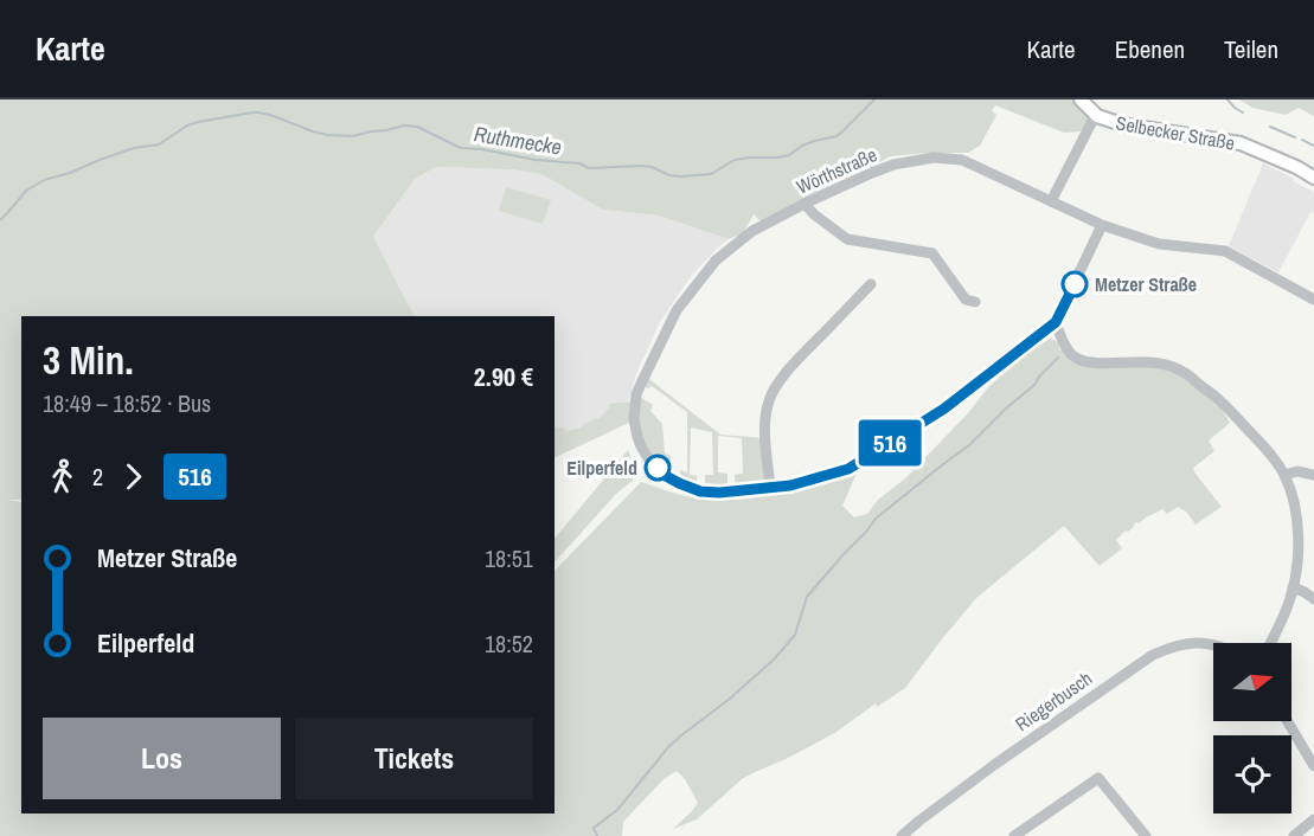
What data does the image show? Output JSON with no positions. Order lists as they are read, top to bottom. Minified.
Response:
{"streets":{"main road":["Selbecker Straße"],"street":["Wörthstraße","Riegerbusch"]},"water":["Ruthmecke"],"places":["Metzer Straße","Eilperfeld"],"lines":["bus line 516"],"north":"right","page":{"header":"Karte","nav":["Karte","Ebenen","Teilen"],"on_map":"516","heading":["3 Min.","18:49 – 18:52 · Bus","2.90 €"],"legs":["2","516"],"list":[{"name":"Metzer Straße","value":"18:51"},{"name":"Eilperfeld","value":"18:52"}],"buttons":["Los","Tickets"]}}
